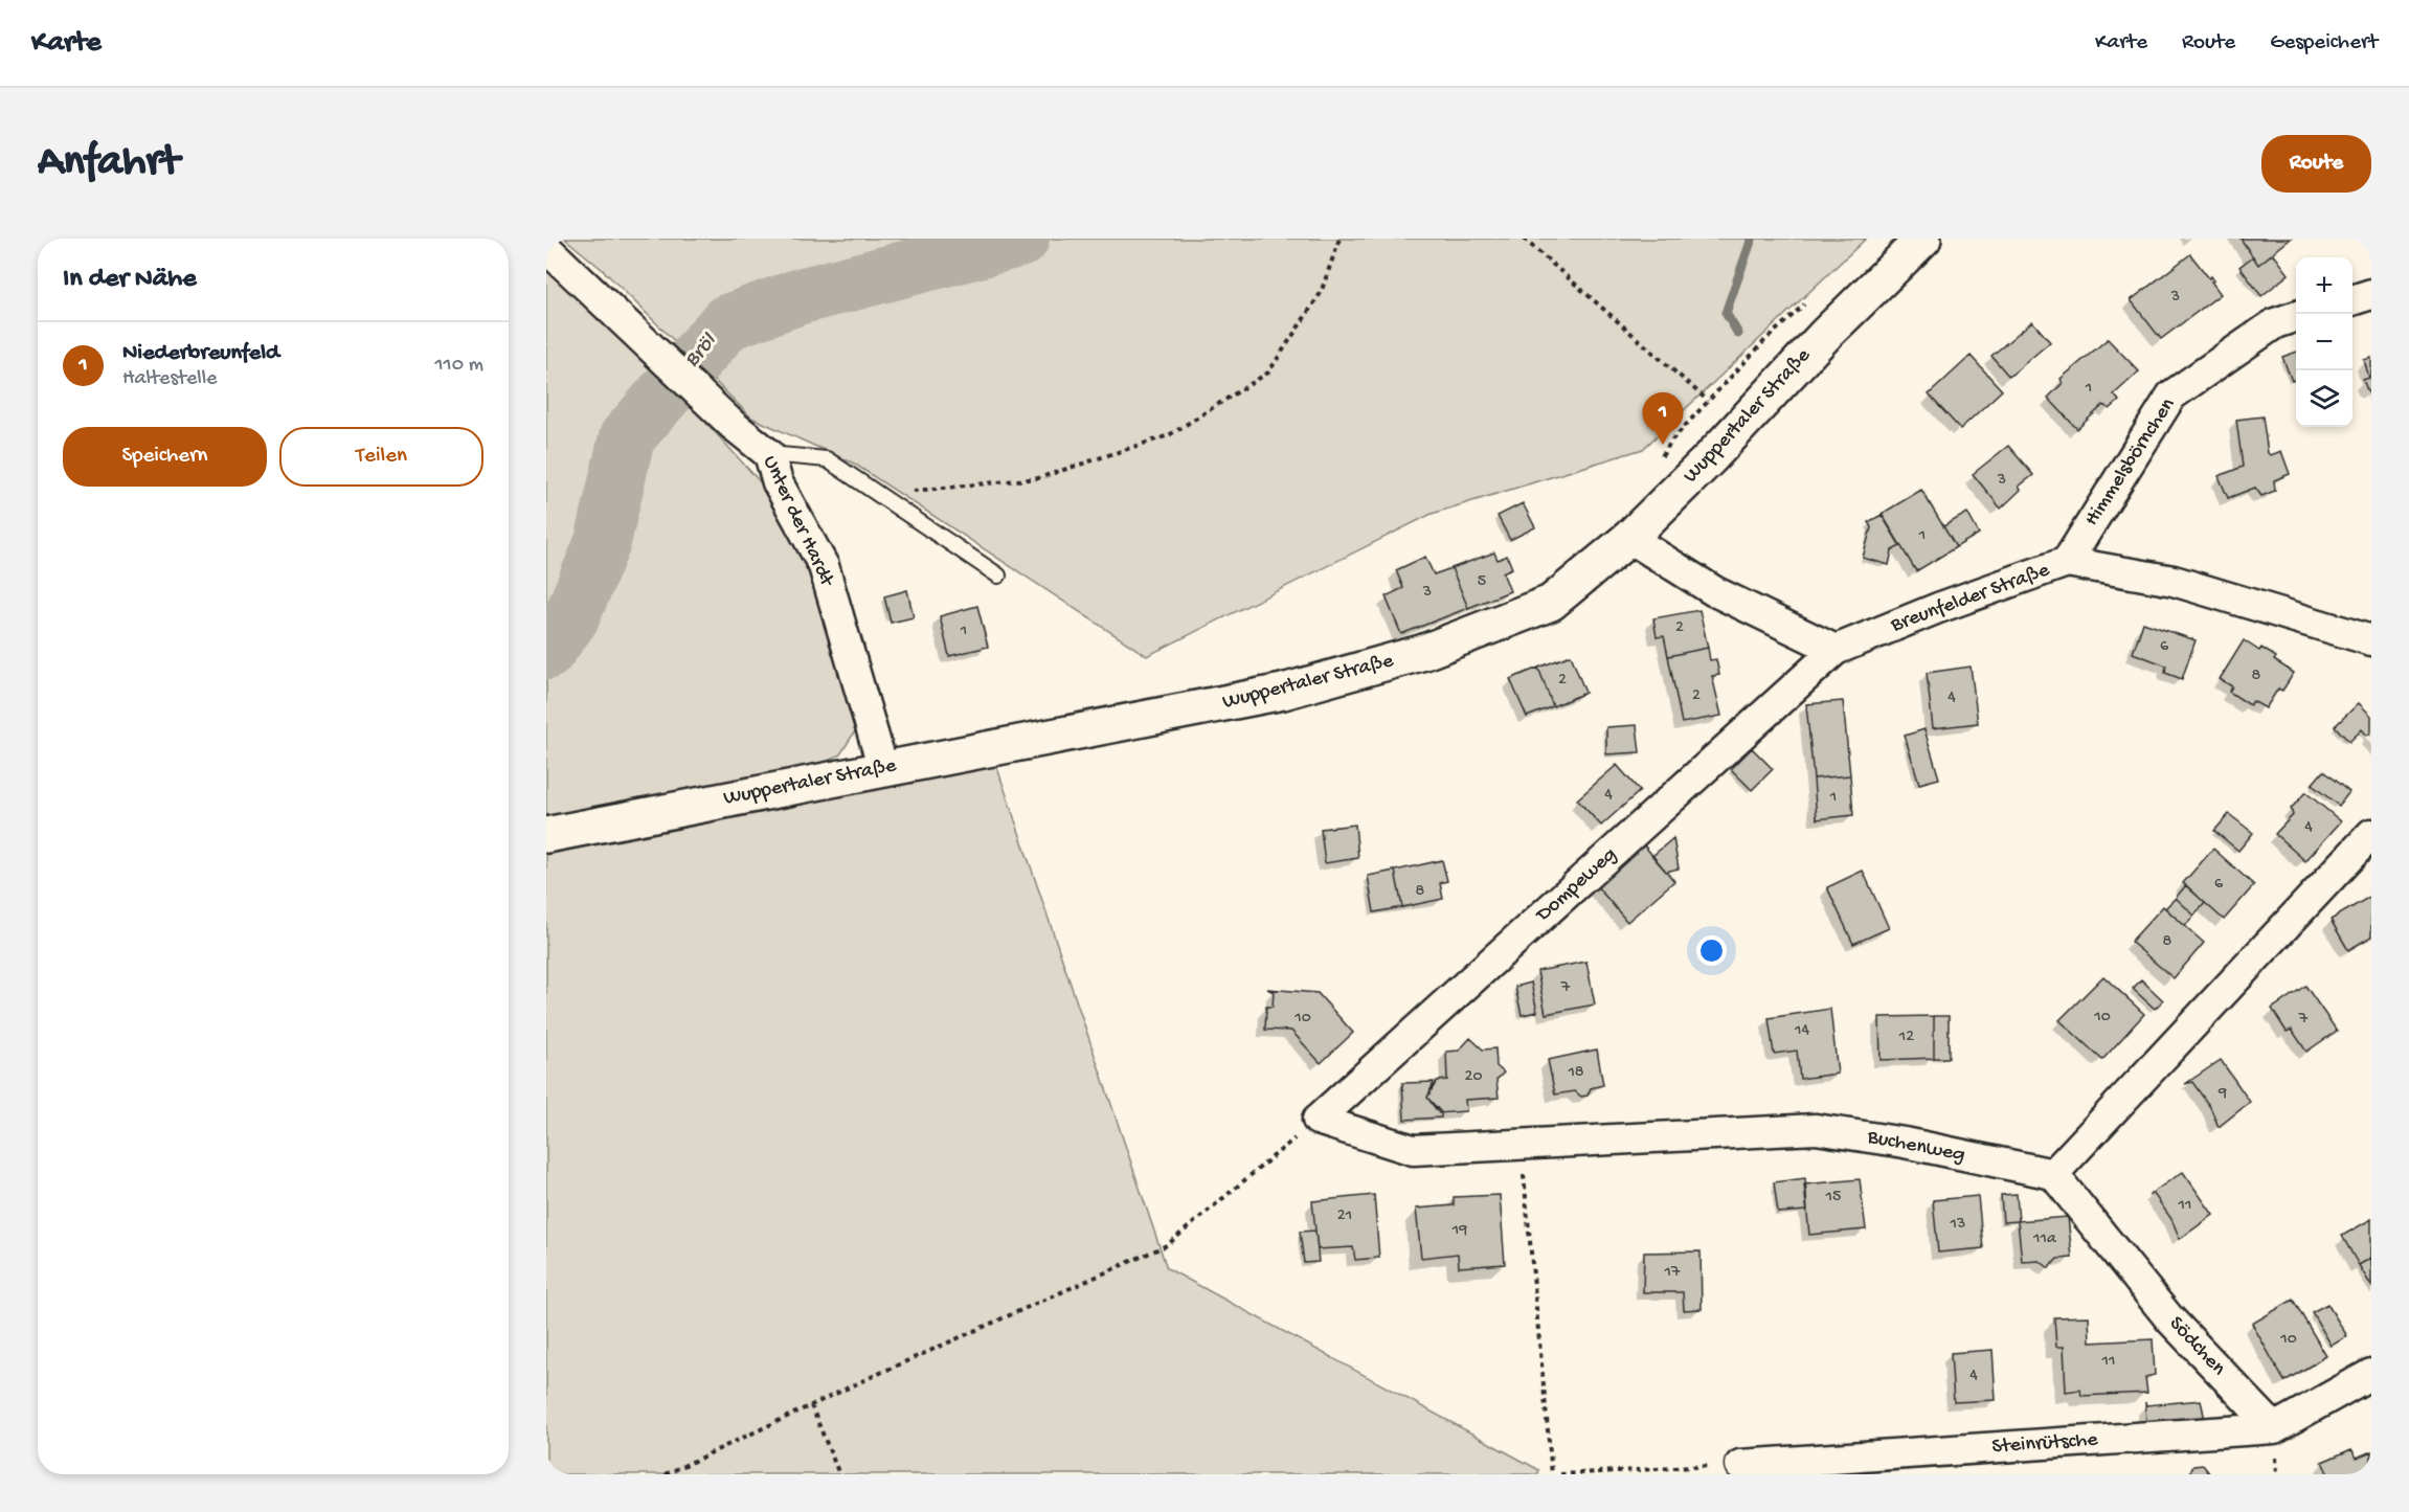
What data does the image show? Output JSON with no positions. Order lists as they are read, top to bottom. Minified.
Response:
{"streets":{"main road":["Wuppertaler Straße"],"street":["Himmelsbörnchen","Unter der Hardt","Breunfelder Straße","Dompeweg","Buchenweg","Södchen","Steinrütsche"]},"crossings":[["Wuppertaler Straße","Unter der Hardt"],["Himmelsbörnchen","Breunfelder Straße"],["Breunfelder Straße","Dompeweg"],["Dompeweg","Buchenweg"],["Buchenweg","Södchen"],["Södchen","Steinrütsche"]],"water":["Bröl"],"house_numbers":["3","1","3","1","5","3","2","1","6","8","2","2","4","4","1","4","6","8","8","7","10","10","7","14","12","18","20","9","15","11","21","13","19","11a","17","10","11","4"],"page":{"header":"Karte","nav":["Karte","Route","Gespeichert"],"buttons":["Route",["Speichern","Teilen"]],"title":"Anfahrt","heading":"In der Nähe","map_buttons":["+","−"],"list":[{"mark":"1","name":"Niederbreunfeld","note":"Haltestelle","value":"110 m"}],"pins":"1"}}
